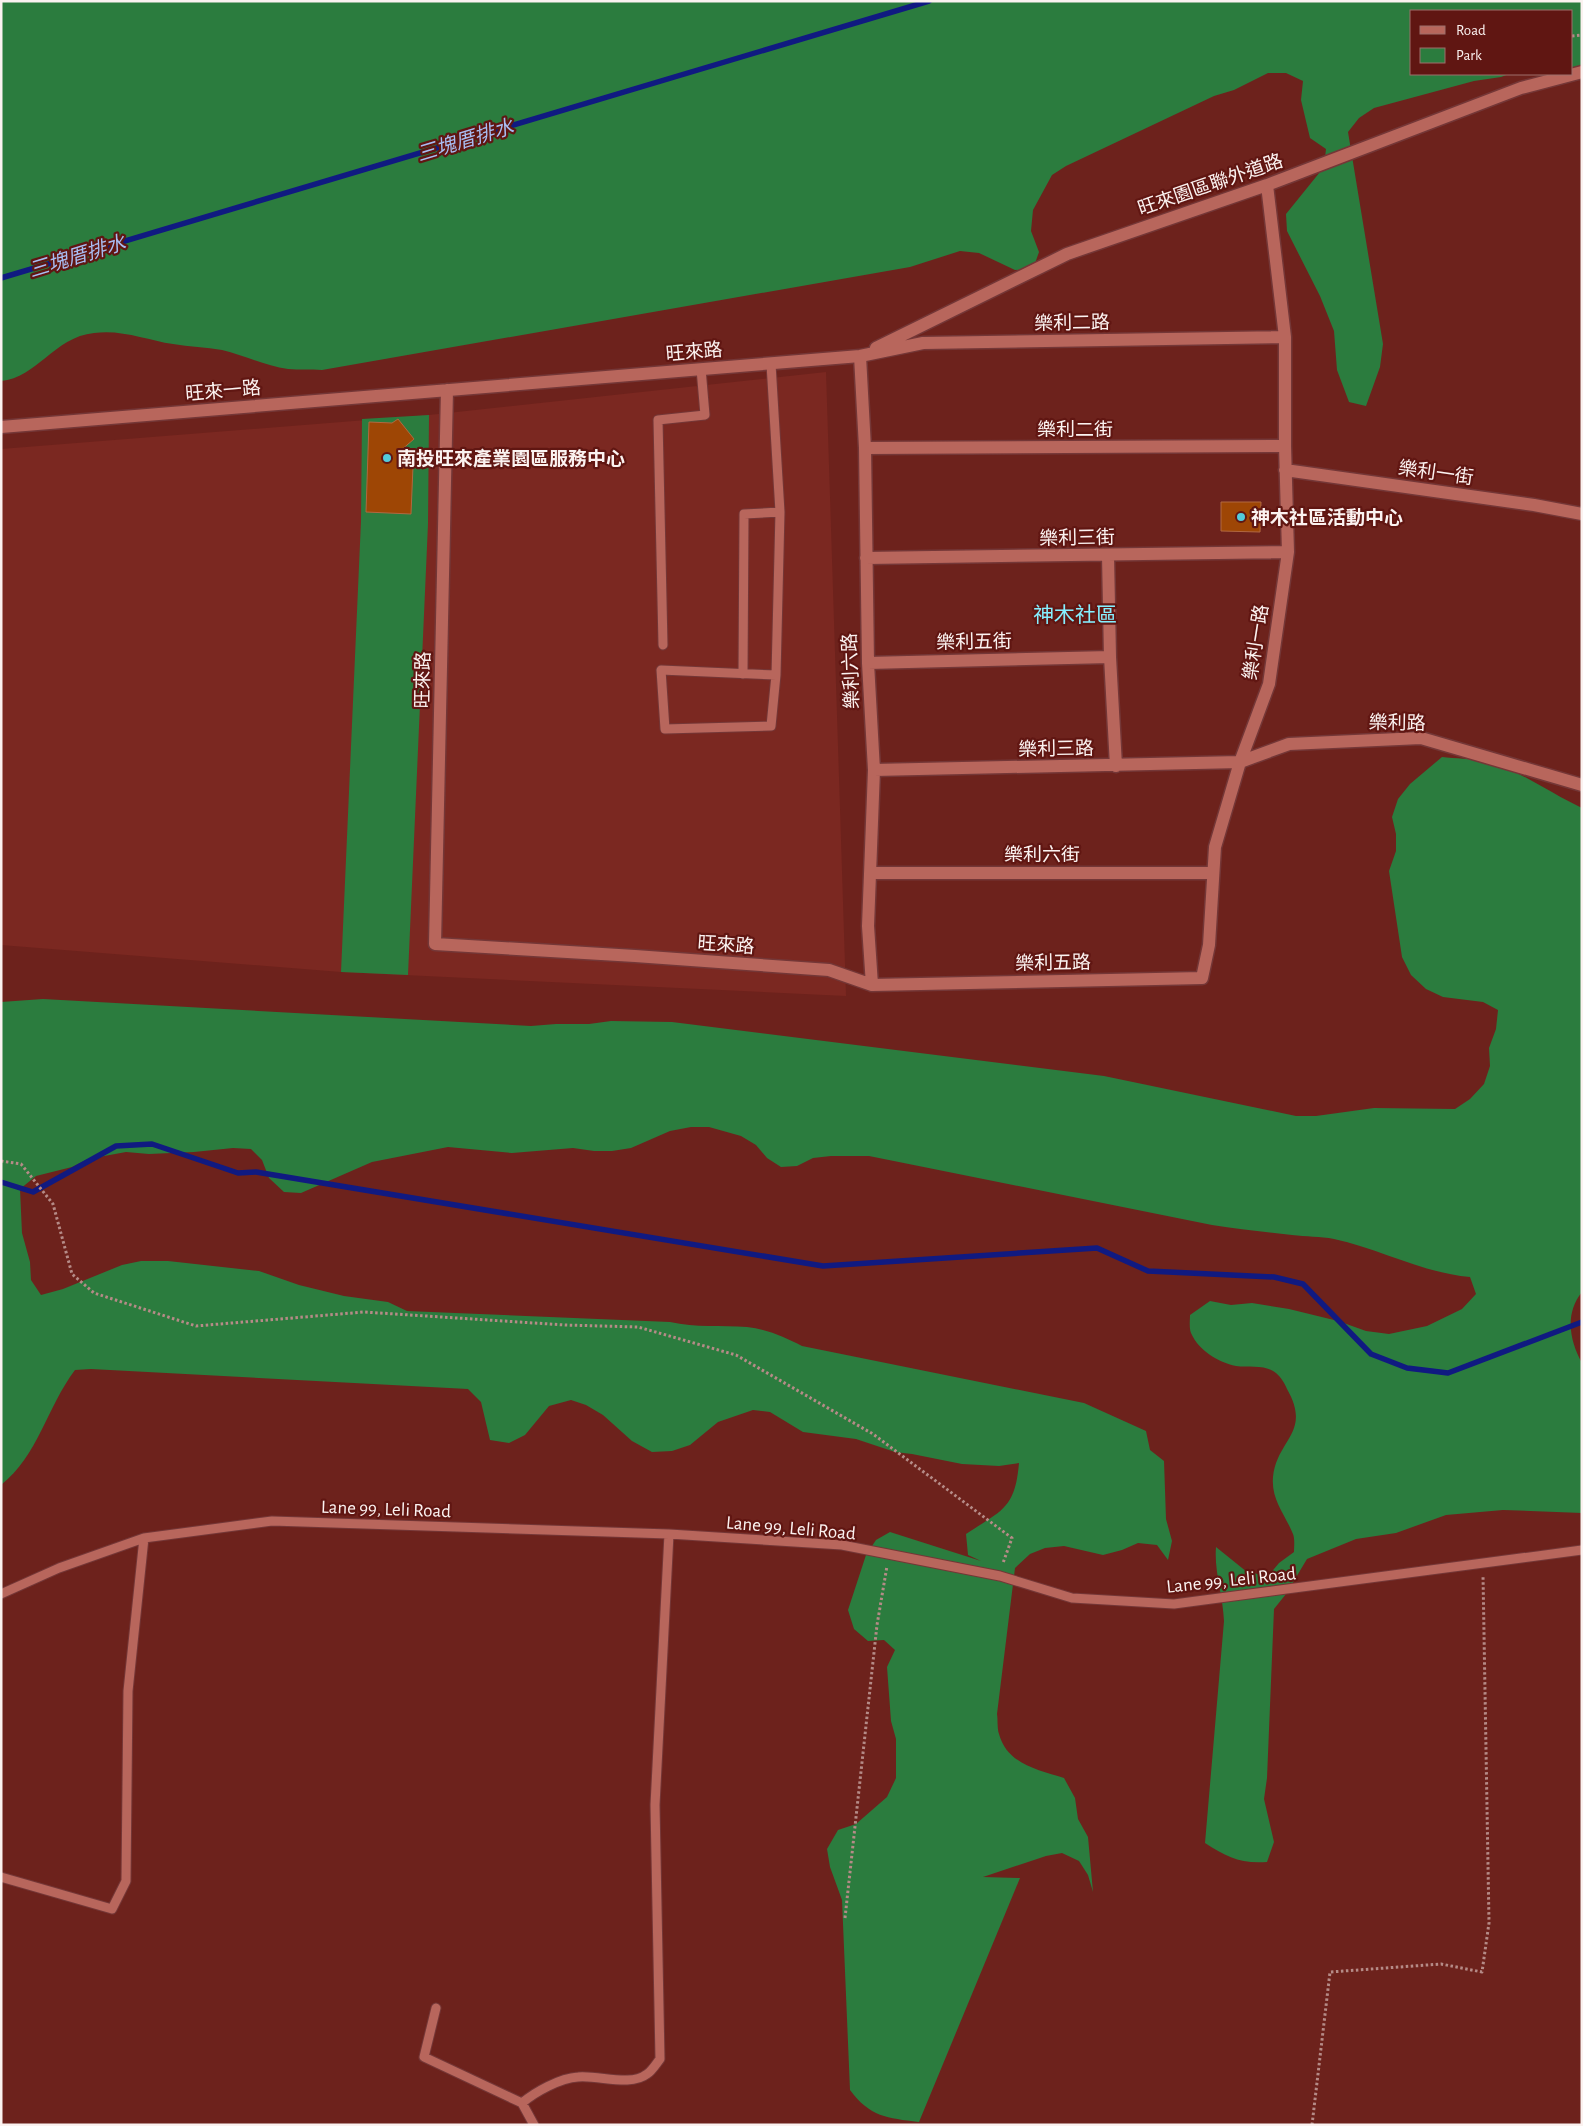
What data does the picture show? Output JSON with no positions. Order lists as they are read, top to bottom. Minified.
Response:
{"streets":{"street":["旺來園區聯外道路","樂利二路","旺來路","旺來一路","樂利二街","樂利一街","樂利三街","樂利五街","樂利一路","樂利六路","樂利路","樂利三路","樂利六街","樂利五路"],"lane":["Lane 99, Leli Road"]},"crossings":[["旺來園區聯外道路","樂利二路"],["旺來園區聯外道路","旺來路"],["旺來園區聯外道路","樂利一路"],["旺來園區聯外道路","樂利六路"],["樂利二路","旺來路"],["樂利二路","樂利一路"],["樂利二路","樂利六路"],["旺來路","旺來一路"],["旺來路","樂利六路"],["旺來路","樂利五路"],["樂利二街","樂利一路"],["樂利二街","樂利六路"],["樂利一街","樂利一路"],["樂利三街","樂利一路"],["樂利三街","樂利六路"],["樂利五街","樂利六路"],["樂利一路","樂利路"],["樂利一路","樂利三路"],["樂利一路","樂利六街"],["樂利一路","樂利五路"],["樂利六路","樂利三路"],["樂利六路","樂利六街"],["樂利六路","樂利五路"],["樂利路","樂利三路"]],"districts":["神木社區"],"water":["三塊厝排水"],"places":["南投旺來產業園區服務中心","神木社區活動中心"],"legend":["Road","Park"]}
